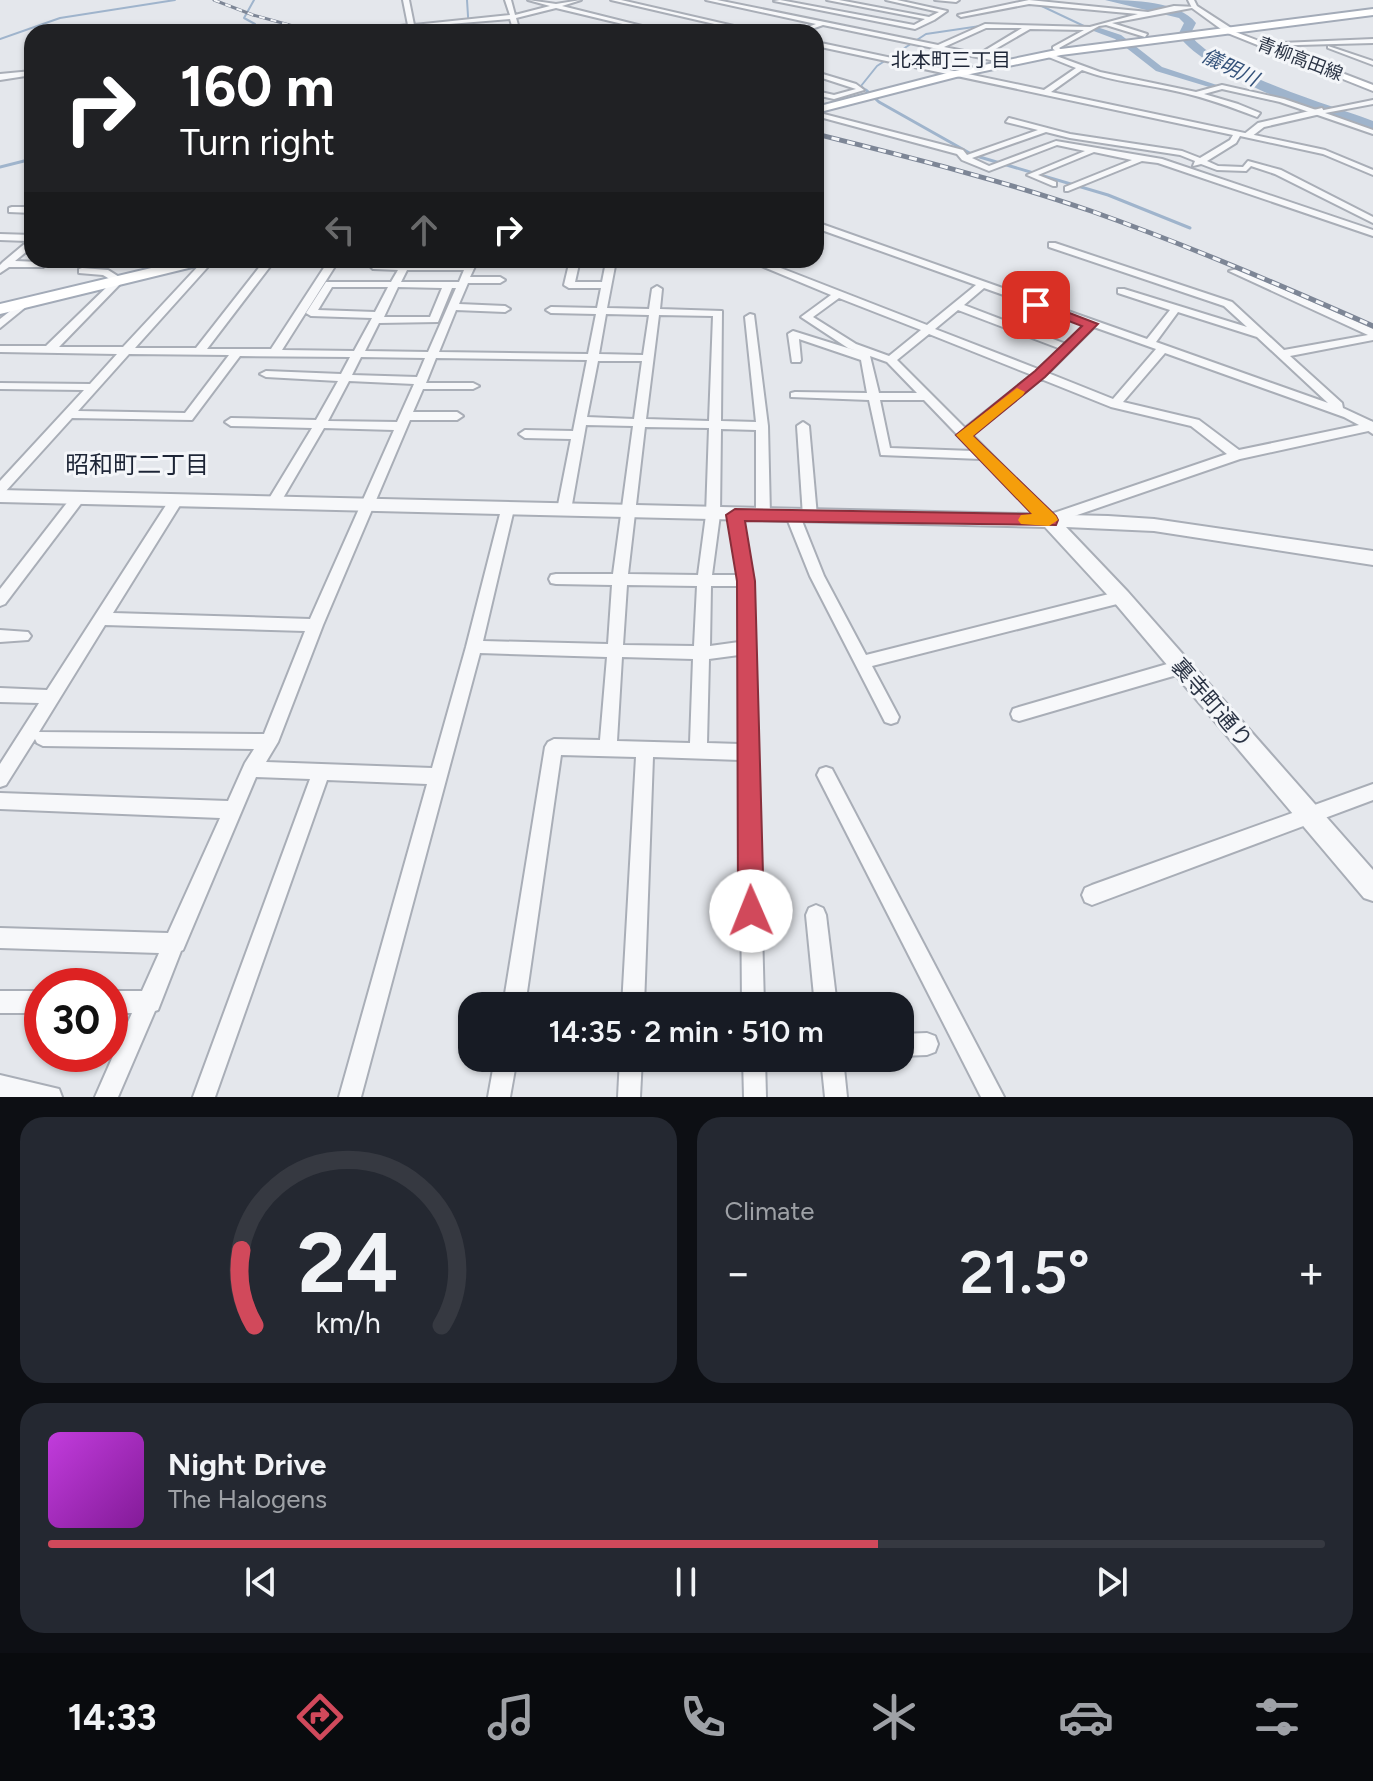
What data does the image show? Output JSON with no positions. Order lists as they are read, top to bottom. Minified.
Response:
{"streets":{"main road":["青柳高田線"],"street":["裏寺町通り"]},"districts":["北本町三丁目","昭和町二丁目"],"water":["儀明川"],"page":{"turn":["160 m","Turn right"],"limit":"30","trip":"14:35 · 2 min · 510 m","tile":"Climate","heat":["−","21.5°","+"],"song":["Night Drive","The Halogens"],"tabs":"14:33","gauge":["24","km/h"]}}
